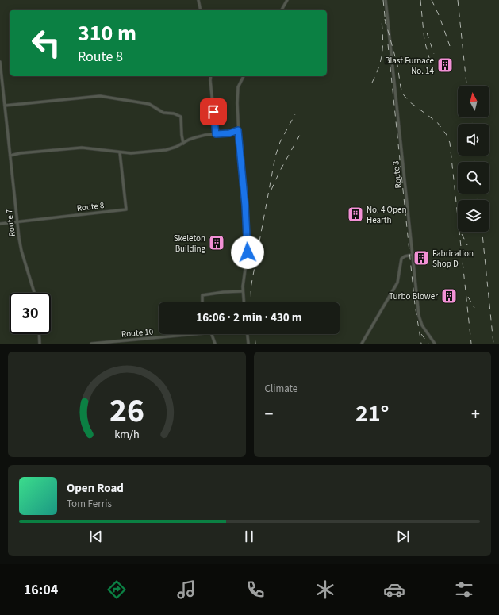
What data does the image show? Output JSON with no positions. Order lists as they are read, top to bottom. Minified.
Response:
{"streets":{"street":["Route 3","Route 8","Route 7","Route 10"]},"crossings":[["Route 8","Route 7"]],"places":{"building":["Blast Furnace No. 14","No. 4 Open Hearth","Skeleton Building","Fabrication Shop D","Turbo Blower"]},"north":"top","page":{"turn":["310 m","Route 8"],"limit":"30","trip":"16:06 · 2 min · 430 m","tile":"Climate","heat":["−","21°","+"],"song":["Open Road","Tom Ferris"],"tabs":"16:04","gauge":["26","km/h"]}}
